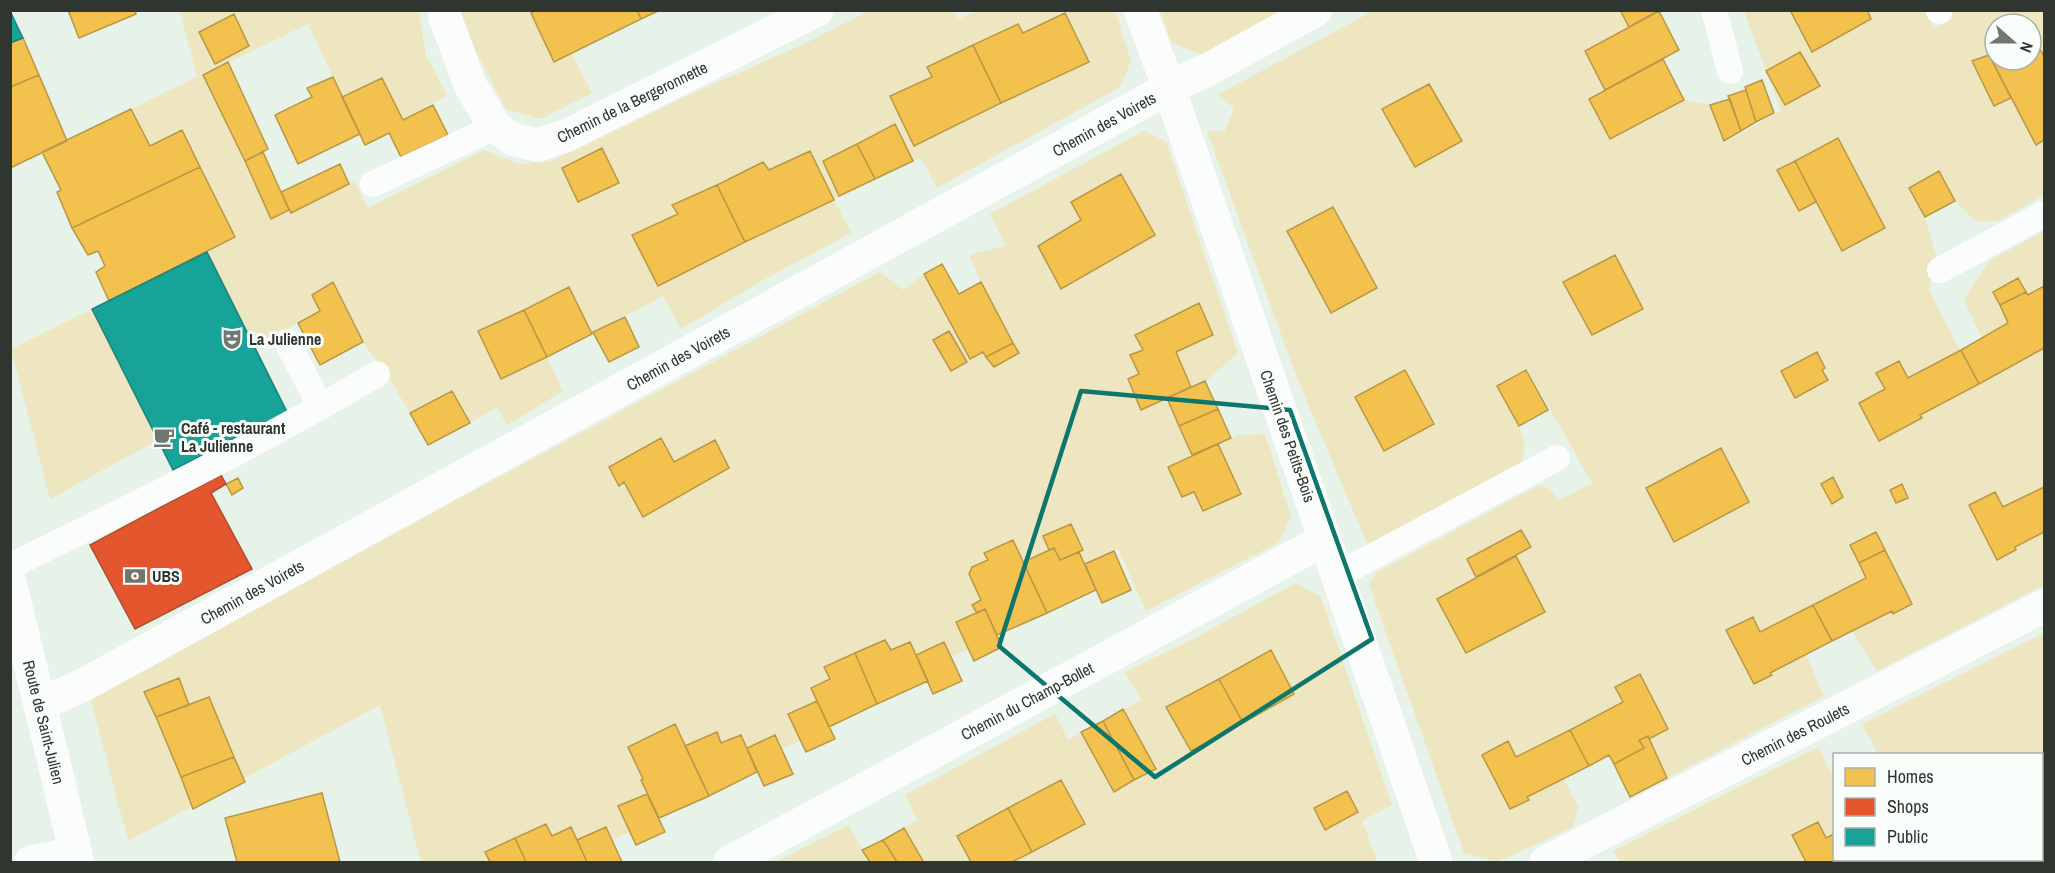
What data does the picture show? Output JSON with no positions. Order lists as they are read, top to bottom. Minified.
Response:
{"streets":{"street":["Chemin de la Bergeronnette","Chemin des Voirets","Chemin des Petits-Bois","Chemin du Champ-Bollet","Route de Saint-Julien","Chemin des Roulets"]},"crossings":[["Chemin des Voirets","Chemin des Petits-Bois"],["Chemin des Voirets","Route de Saint-Julien"],["Chemin des Petits-Bois","Chemin du Champ-Bollet"]],"places":{"theatre":["La Julienne"],"cafe":["Café - restaurant La Julienne"],"bank":["UBS"]},"legend":["Homes","Shops","Public"],"north":"right"}
